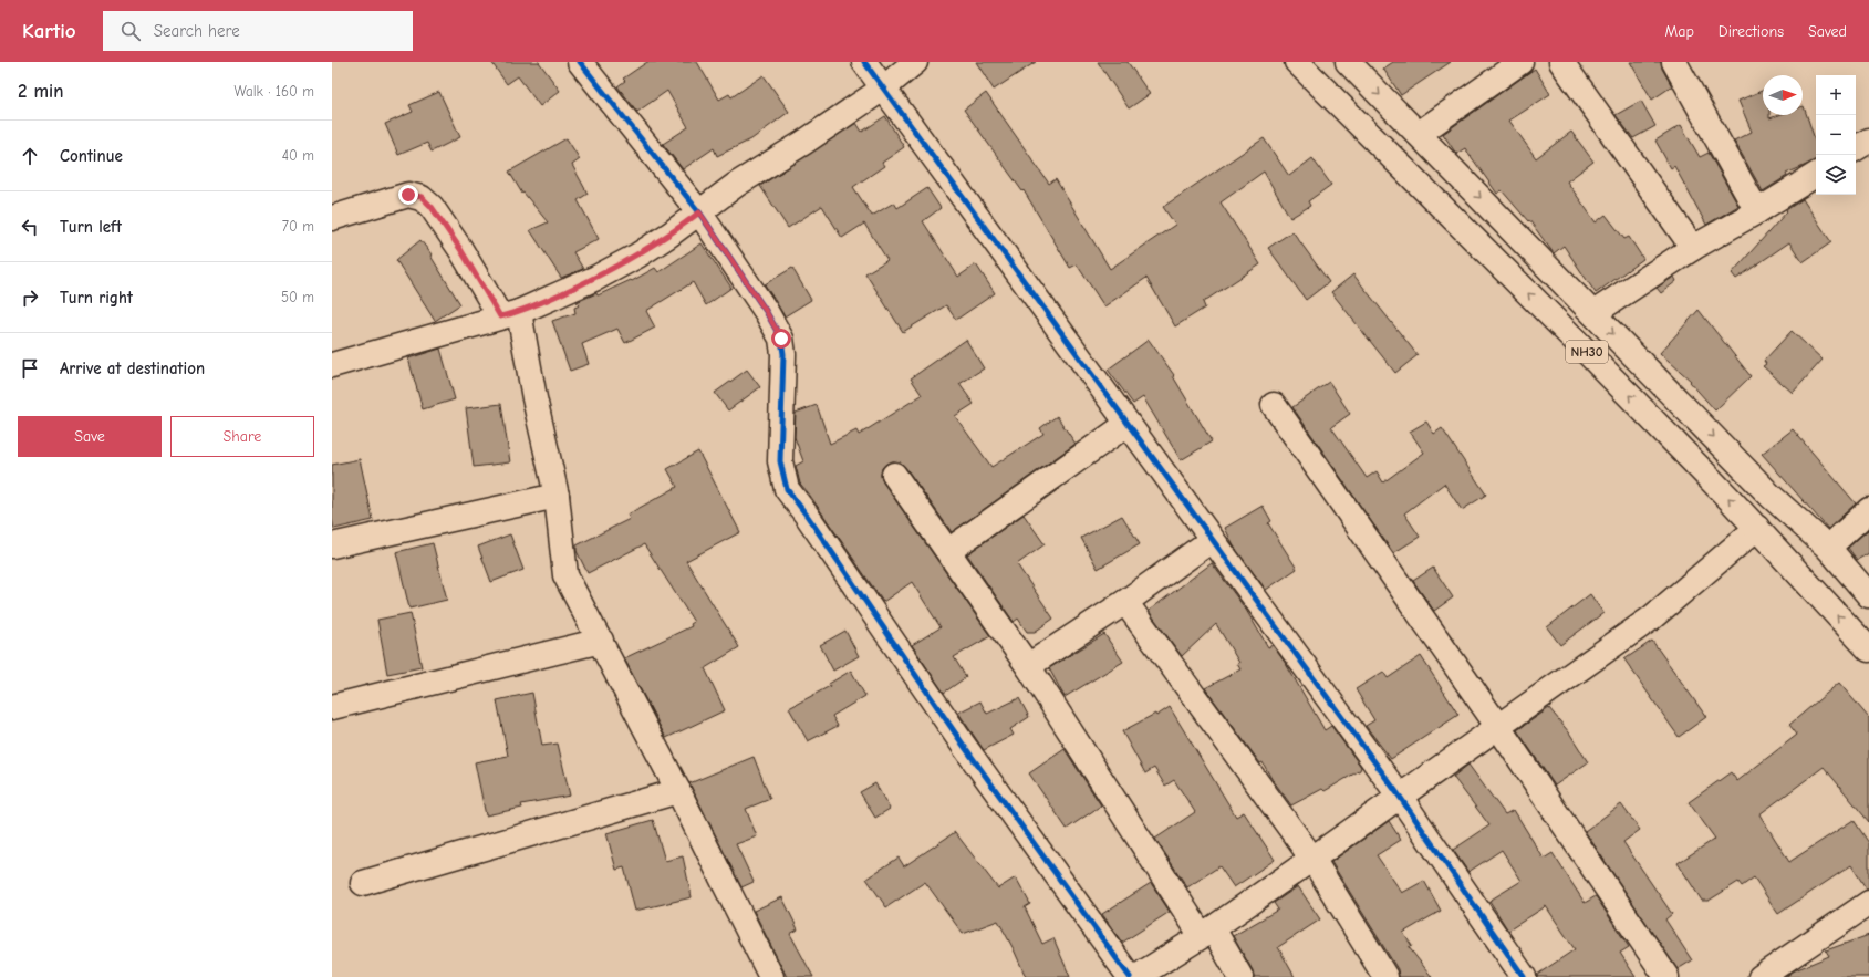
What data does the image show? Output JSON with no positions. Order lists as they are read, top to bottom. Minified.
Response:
{"streets":{"main road":["NH30"]},"north":"right","page":{"header":"Kartio","search":"Search here","nav":["Map","Directions","Saved"],"heading":["2 min","Walk · 160 m"],"map_buttons":["+","−"],"list":[["Continue","40 m"],["Turn left","70 m"],["Turn right","50 m"],"Arrive at destination"],"buttons":["Save","Share"]}}
